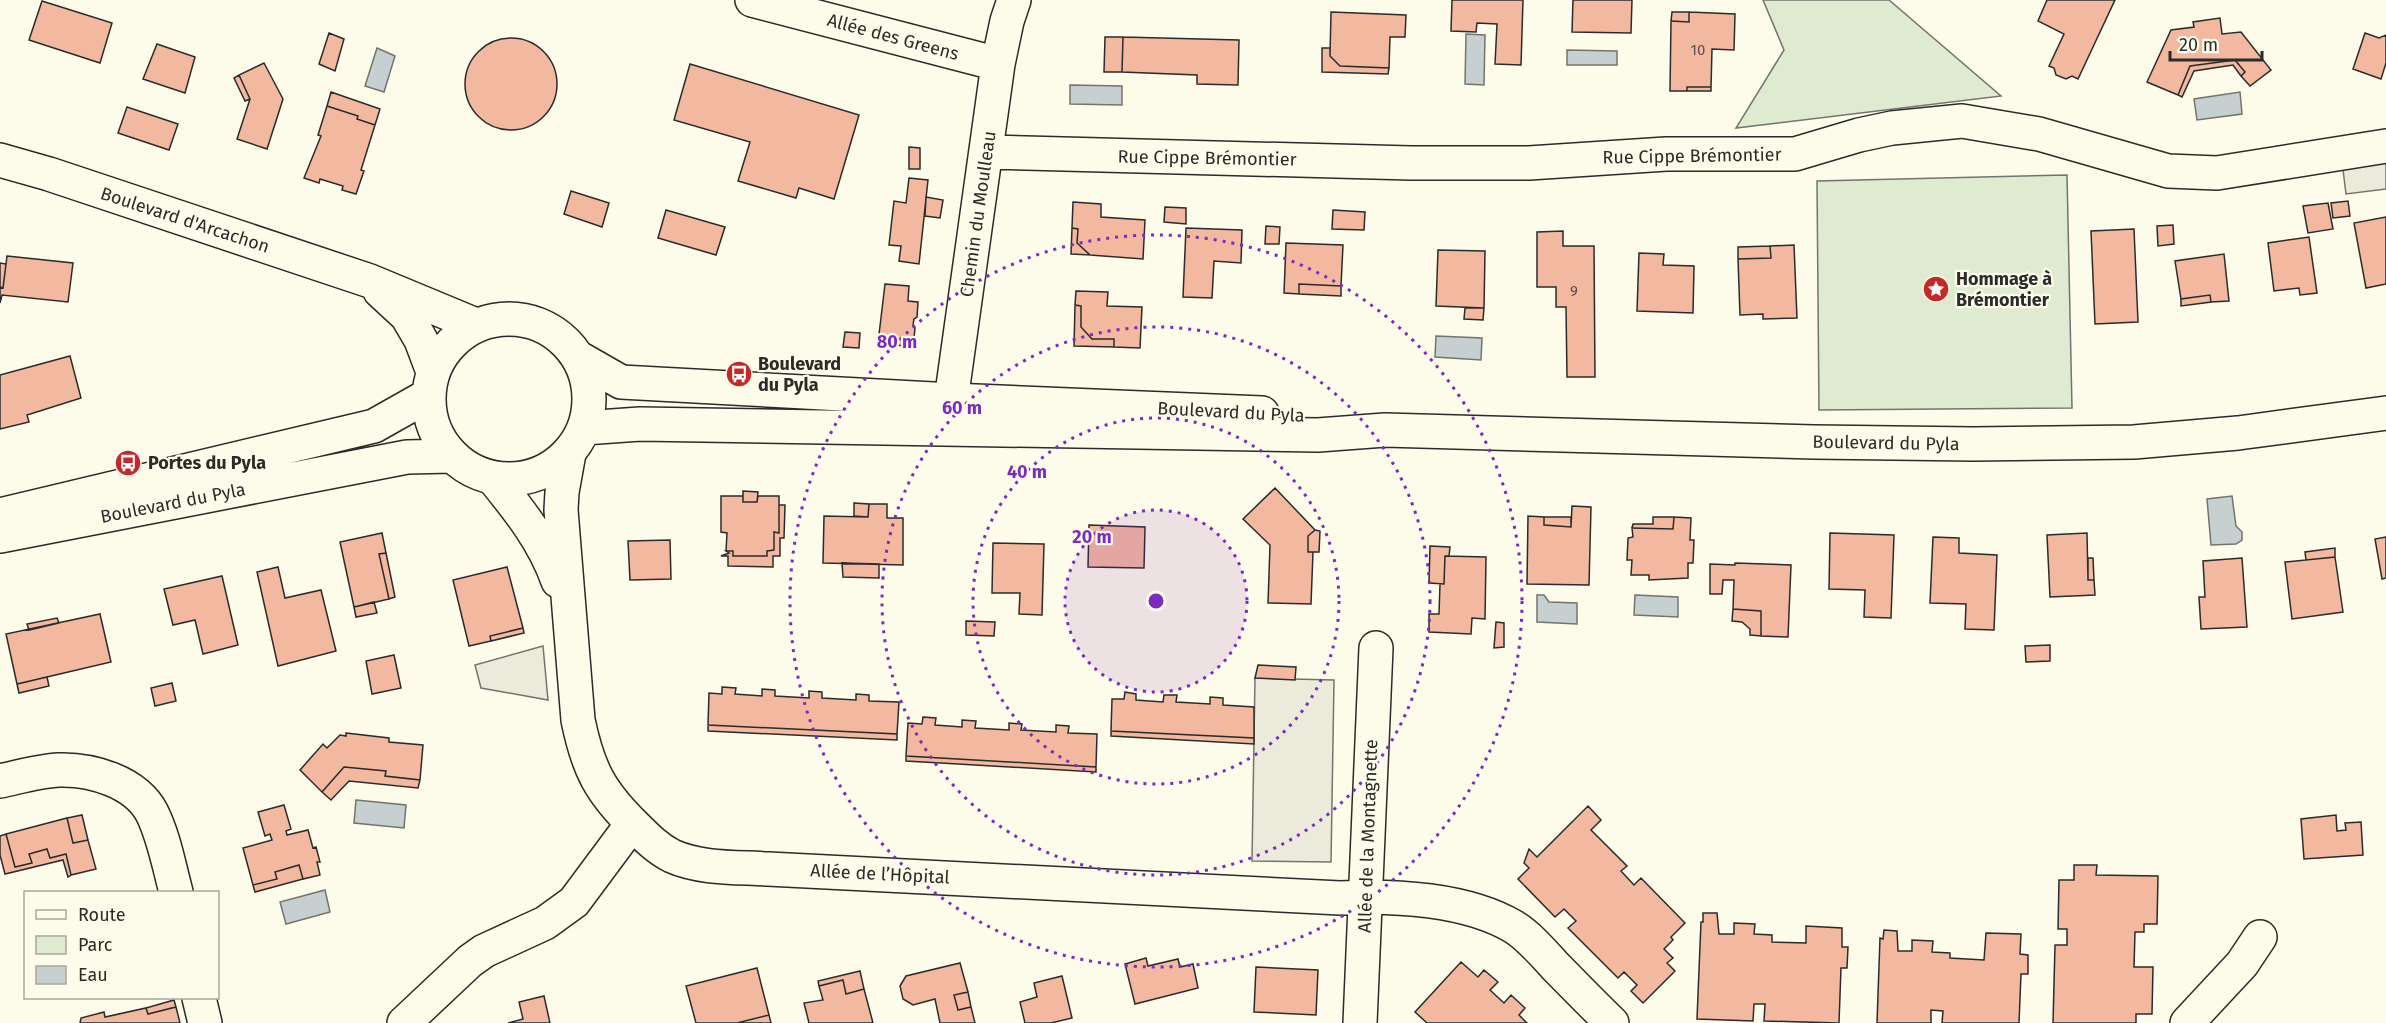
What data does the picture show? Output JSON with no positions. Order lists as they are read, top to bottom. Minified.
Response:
{"streets":{"street":["Allée des Greens","Rue Cippe Brémontier","Chemin du Moulleau","Boulevard d'Arcachon","Boulevard du Pyla","Allée de la Montagnette","Allée de l’Hôpital"]},"crossings":[["Allée des Greens","Chemin du Moulleau"],["Rue Cippe Brémontier","Chemin du Moulleau"],["Chemin du Moulleau","Boulevard du Pyla"],["Boulevard d'Arcachon","Boulevard du Pyla"],["Boulevard d'Arcachon","Allée de l’Hôpital"],["Boulevard du Pyla","Allée de l’Hôpital"],["Allée de la Montagnette","Allée de l’Hôpital"]],"places":{"place":["Hommage à Brémontier"],"bus stop":["Boulevard du Pyla","Portes du Pyla"]},"house_numbers":["10","9"],"legend":["Route","Parc","Eau"],"scale_bar":"20 m","rings":["80 m","60 m","40 m","20 m"]}
